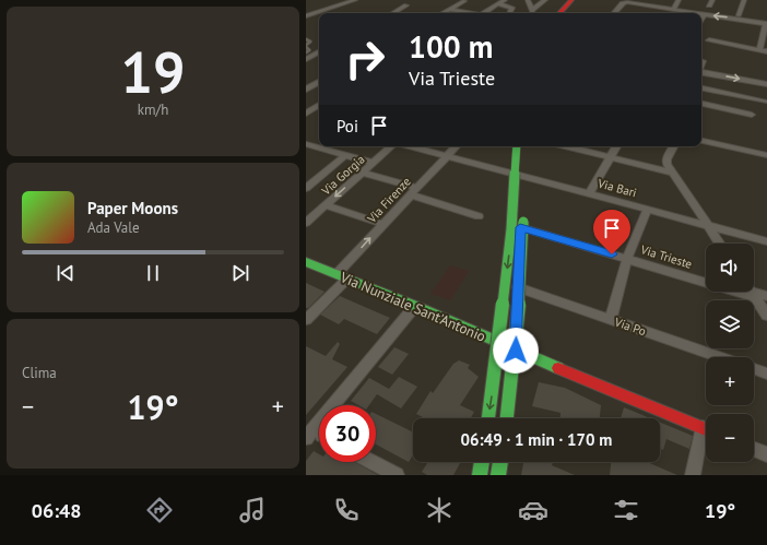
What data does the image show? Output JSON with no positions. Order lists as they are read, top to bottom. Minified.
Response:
{"streets":{"main road":["Via Nunziale Sant'Antonio"],"street":["Via Gorgia","Via Bari","Via Firenze","Via Trieste","Via Po"]},"crossings":[["Via Bari","Via Firenze"],["Via Firenze","Via Nunziale Sant'Antonio"]],"page":{"tile":[["19","km/h"],"Clima"],"turn":["100 m","Via Trieste"],"then":"Poi","song":["Paper Moons","Ada Vale"],"map_buttons":["+","−"],"heat":["−","19°","+"],"limit":"30","trip":"06:49 · 1 min · 170 m","tabs":["06:48","19°"]}}
